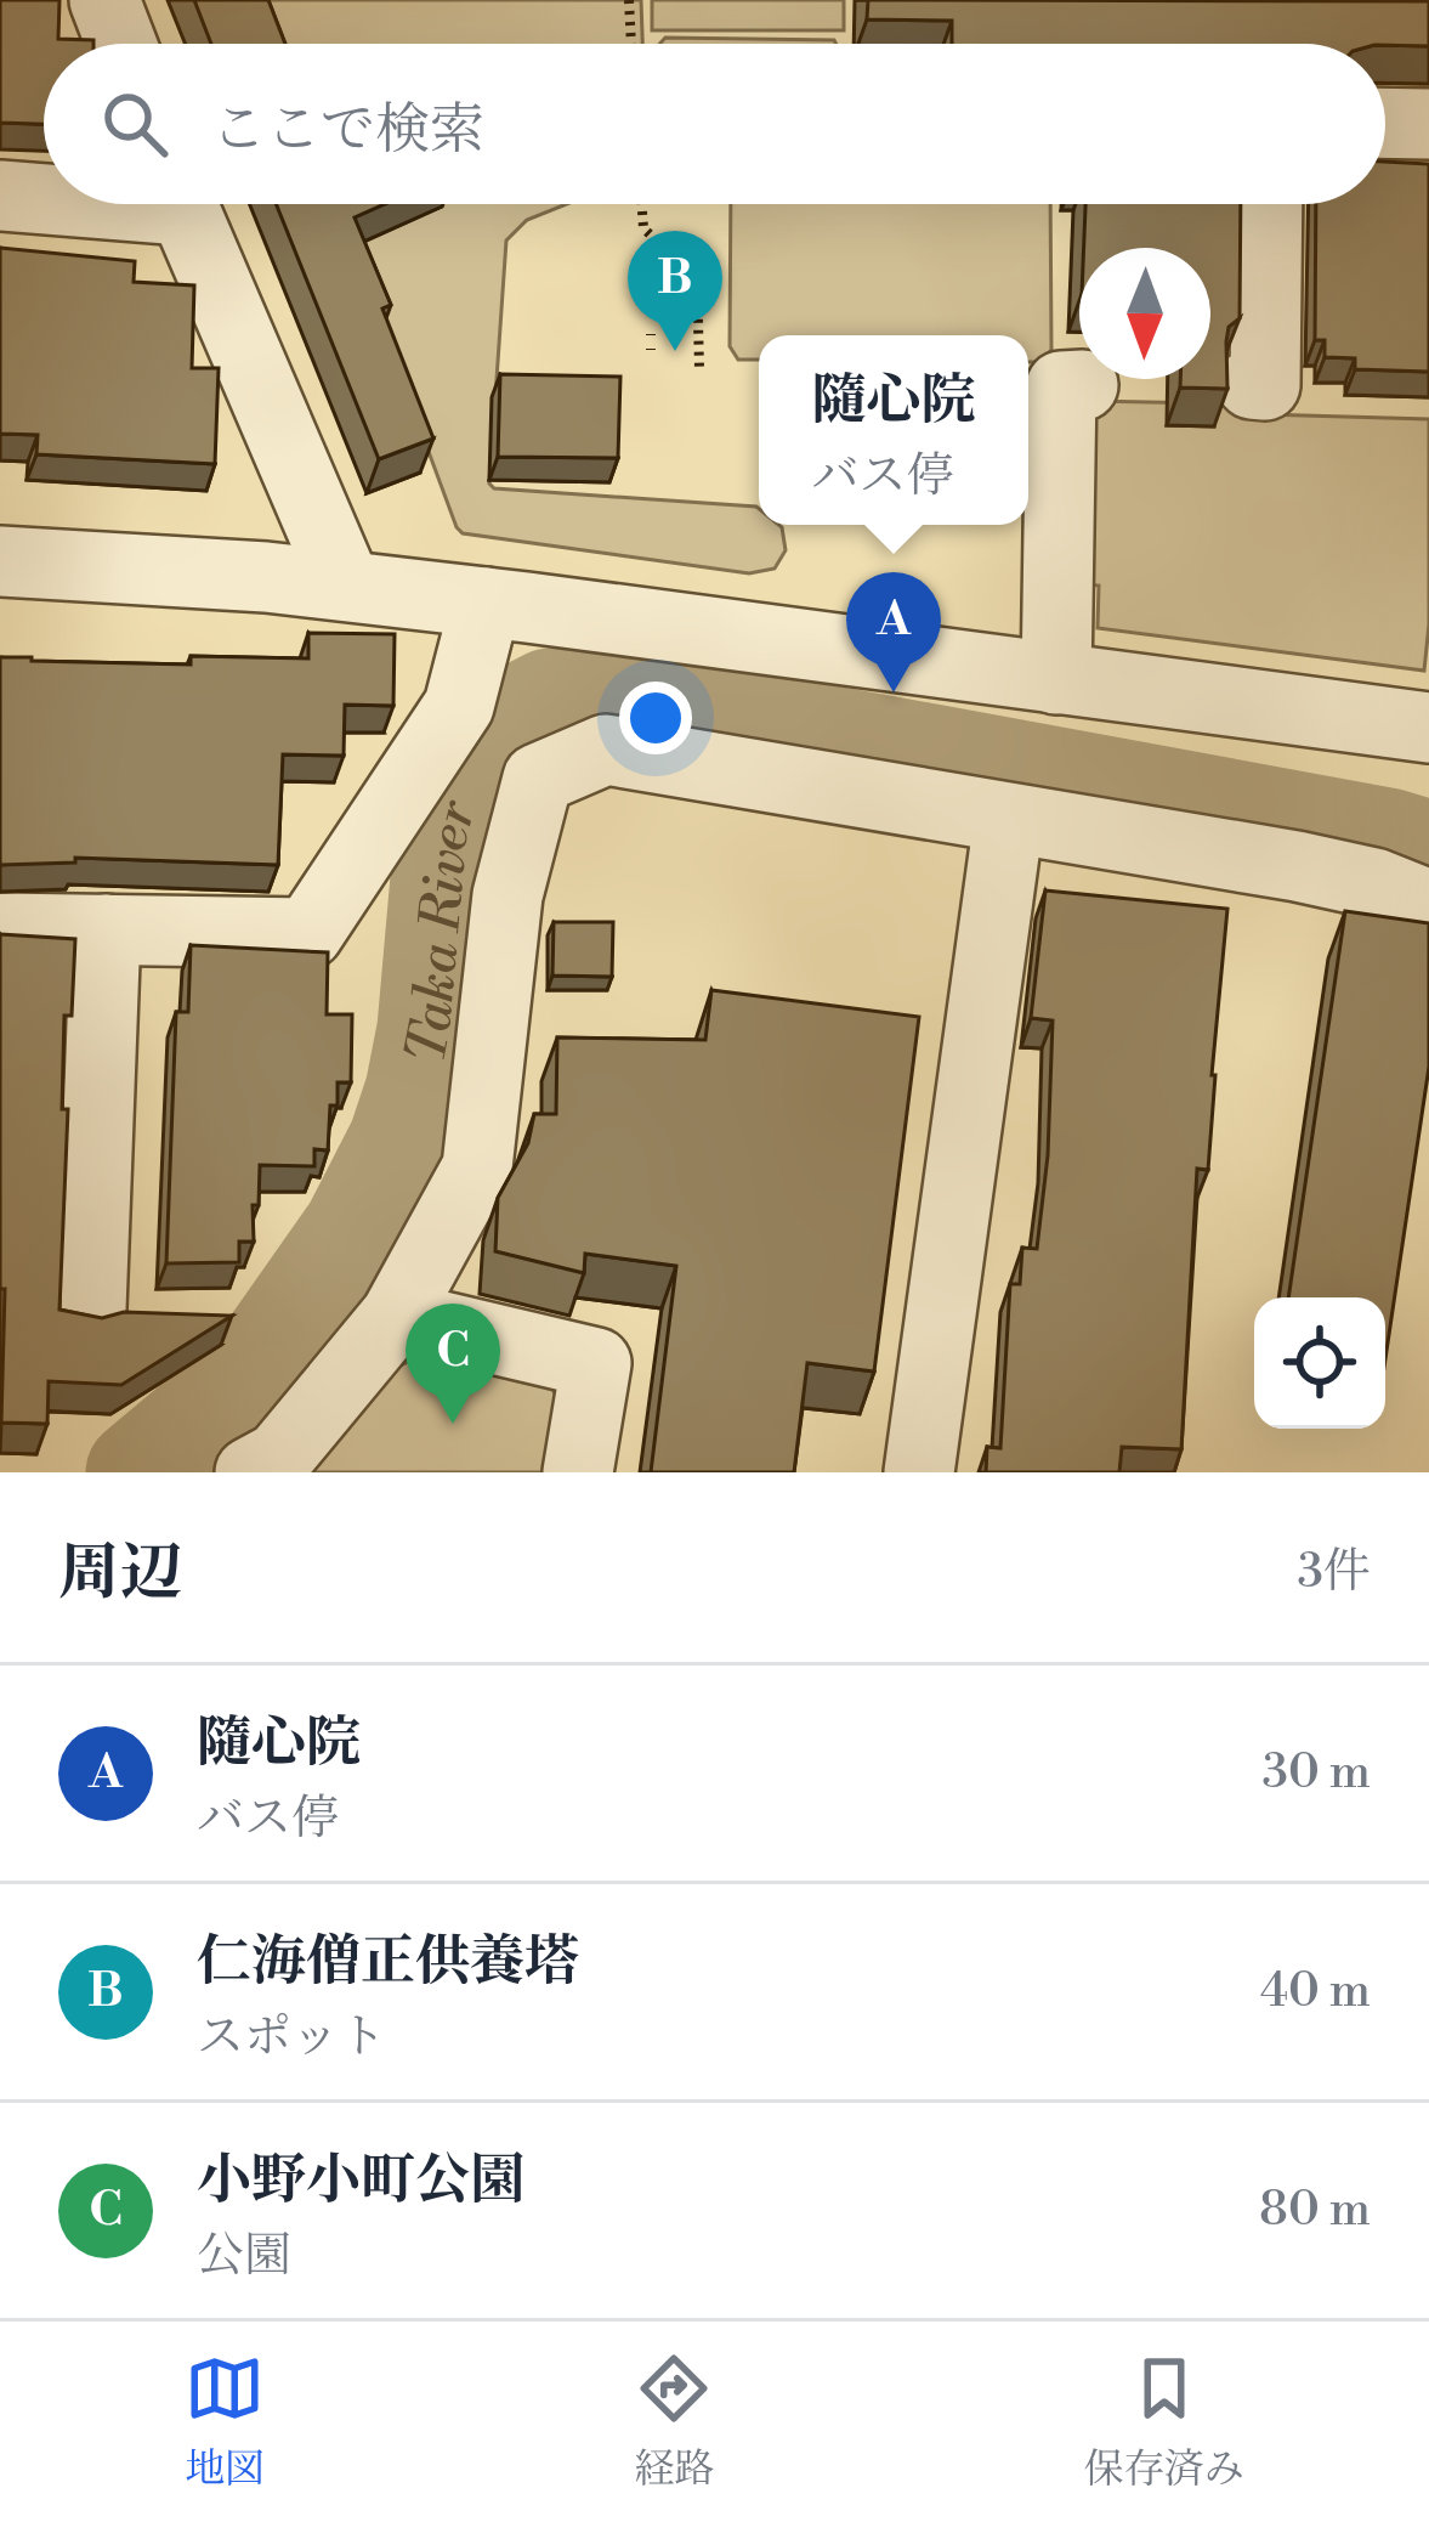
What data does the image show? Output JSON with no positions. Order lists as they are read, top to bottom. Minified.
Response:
{"water":["Taka River"],"north":"bottom","page":{"search":"ここで検索","pins":["B","A","C"],"popup":["隨心院","バス停"],"heading":["周辺","3件"],"list":[{"mark":"A","name":"隨心院","note":"バス停","value":"30 m"},{"mark":"B","name":"仁海僧正供養塔","note":"スポット","value":"40 m"},{"mark":"C","name":"小野小町公園","note":"公園","value":"80 m"}],"nav":["地図","経路","保存済み"]}}
